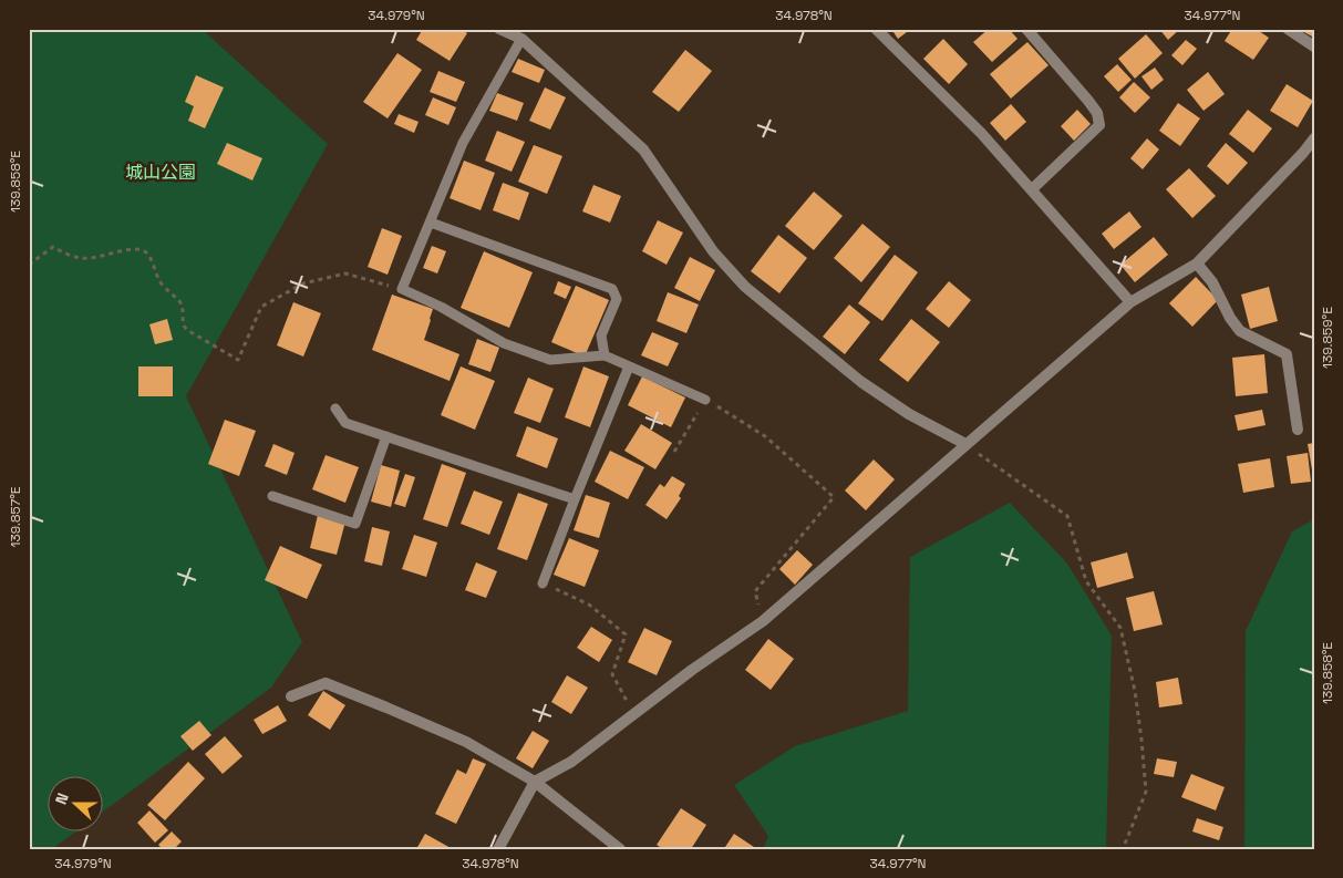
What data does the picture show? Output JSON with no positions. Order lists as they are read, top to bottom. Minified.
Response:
{"parks":["城山公園"],"north":"left","coordinates":["34.979°N","34.978°N","34.977°N","139.858°E","139.859°E","139.857°E"]}
